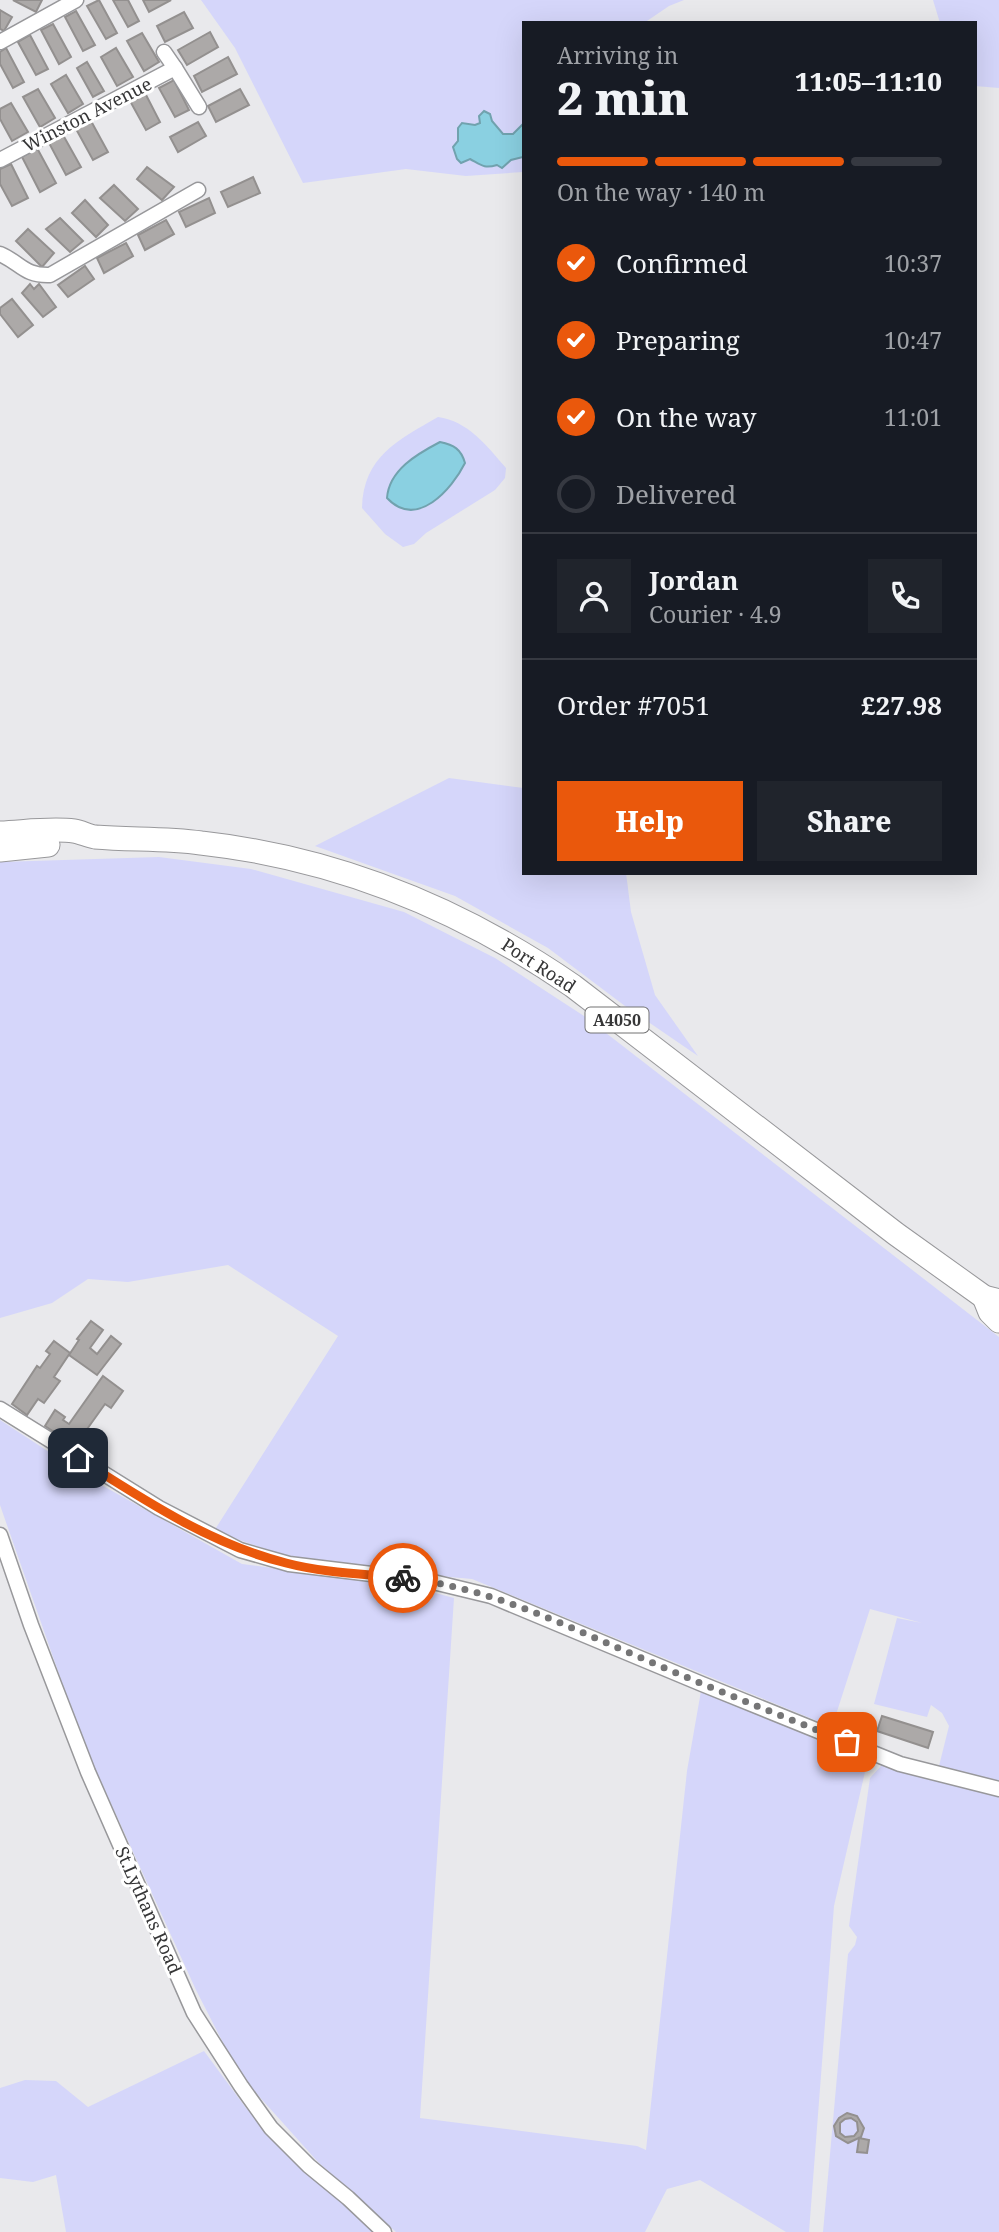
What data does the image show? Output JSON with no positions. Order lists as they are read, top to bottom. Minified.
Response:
{"streets":{"main road":["Port Road","A4050"],"street":["Winston Avenue","St.Lythans Road"]},"page":{"heading":["2 min","Arriving in","11:05–11:10"],"panel":["Jordan","Courier · 4.9","Order #7051","£27.98"],"bar":"On the way · 140 m","list":[["Confirmed","10:37"],["Preparing","10:47"],["On the way","11:01"],"Delivered"],"buttons":["Help","Share"]}}
